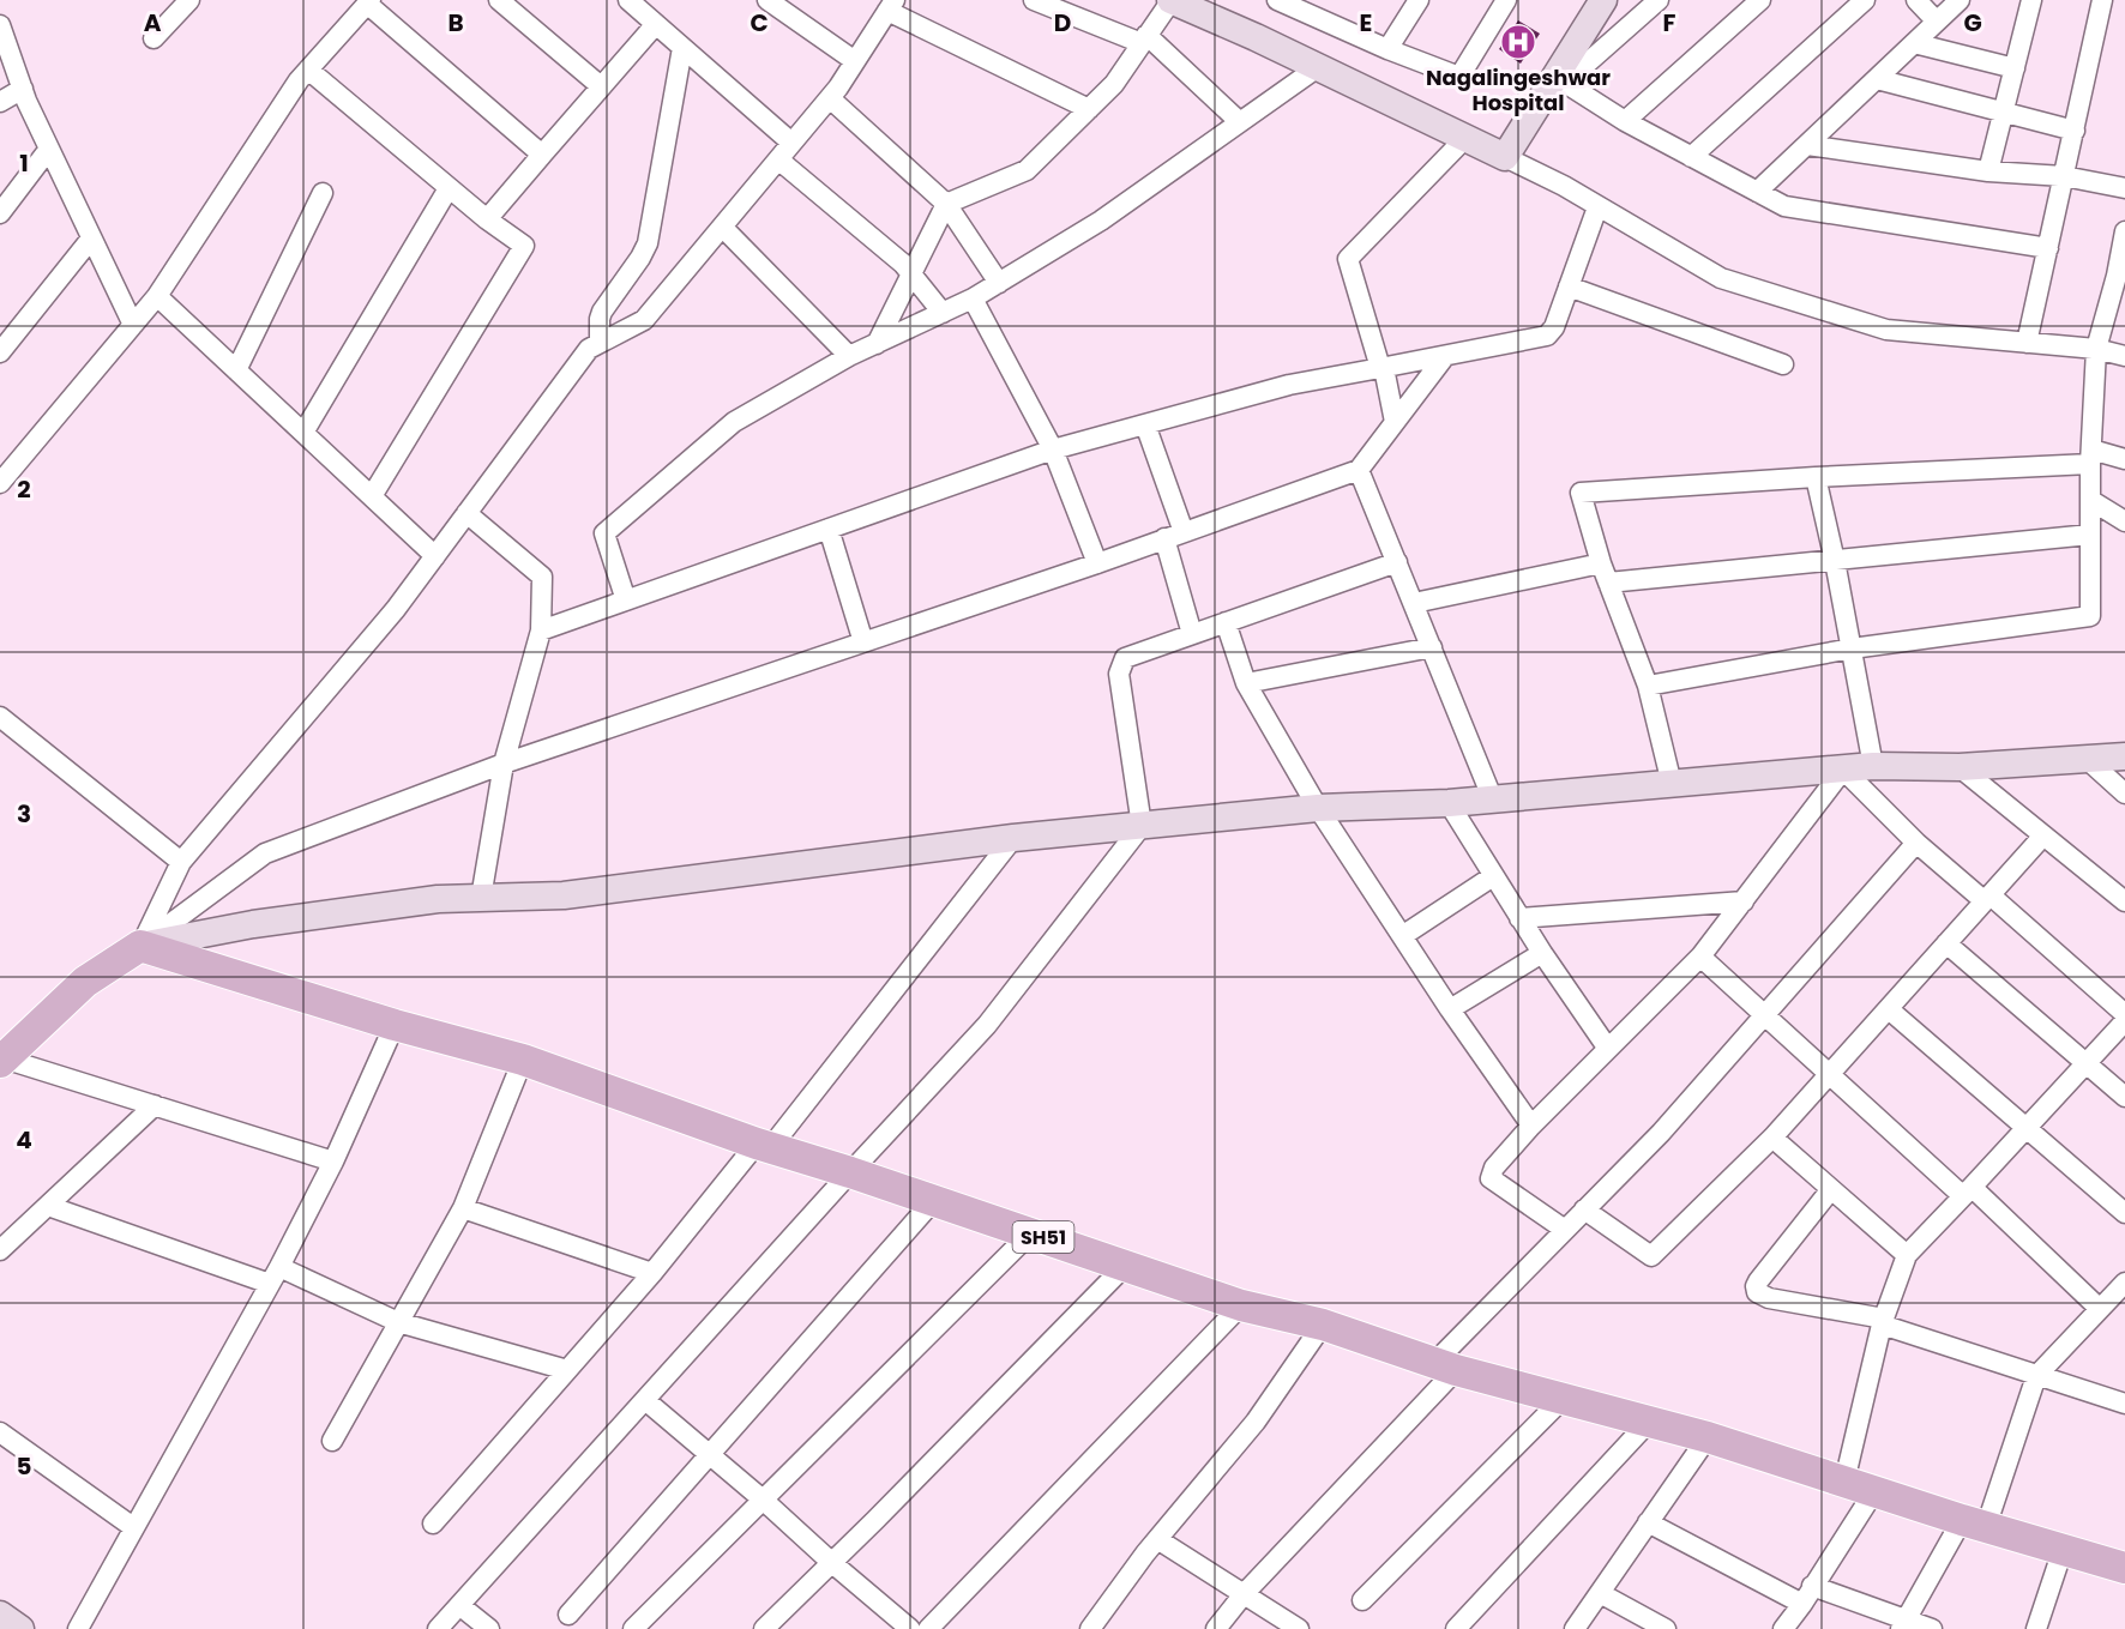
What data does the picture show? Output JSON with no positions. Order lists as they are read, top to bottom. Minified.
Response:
{"streets":{"main road":["SH51"]},"places":{"hospital":["Nagalingeshwar Hospital"]},"grid":{"columns":["A","B","C","D","E","F","G"],"rows":["1","2","3","4","5"]}}
